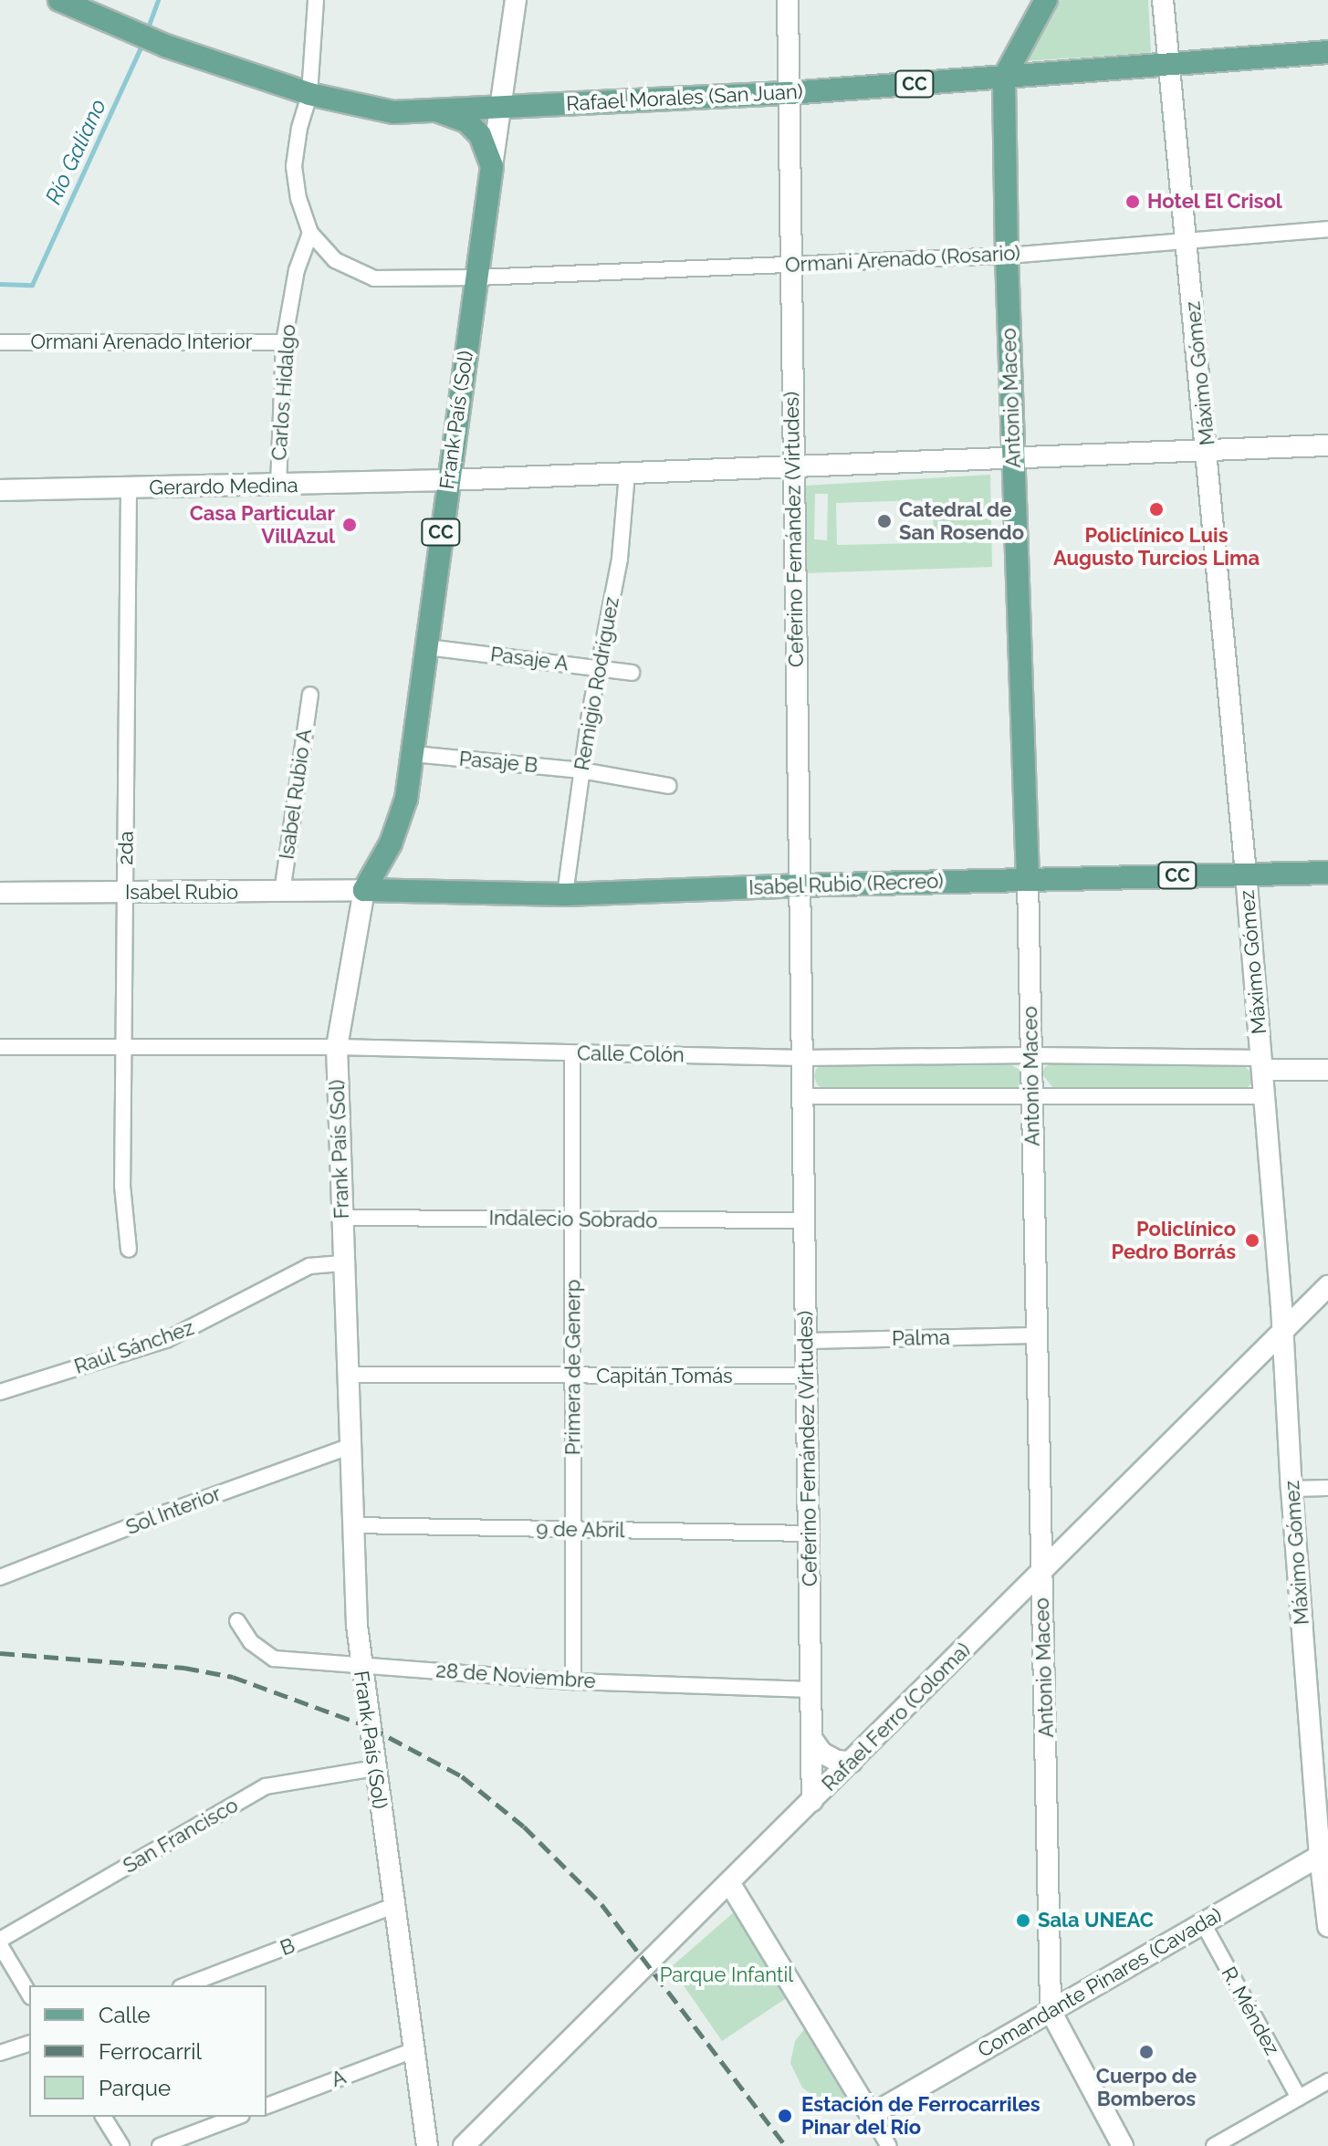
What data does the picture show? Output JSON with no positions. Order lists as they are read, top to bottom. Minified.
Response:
{"streets":{"main road":["CC","Rafael Morales (San Juan)","Antonio Maceo","Frank País (Sol)","Isabel Rubio (Recreo)"],"street":["Ormani Arenado (Rosario)","Ormani Arenado Interior","Máximo Gómez","Carlos Hidalgo","Gerardo Medina","Ceferino Fernández (Virtudes)","Pasaje A","Remigio Rodríguez","Pasaje B","Isabel Rubio A","2da","Isabel Rubio","Calle Colón","Indalecio Sobrado","Palma","Raúl Sánchez","Primera de Generp","Capitán Tomás","Sol Interior","9 de Abril","28 de Noviembre","Rafael Ferro (Coloma)","San Francisco","B","Comandante Pinares (Cavada)","R. Méndez","A"]},"crossings":[["CC","Rafael Morales (San Juan)"],["CC","Ormani Arenado (Rosario)"],["CC","Carlos Hidalgo"],["CC","Frank País (Sol)"],["Rafael Morales (San Juan)","Ormani Arenado (Rosario)"],["Rafael Morales (San Juan)","Máximo Gómez"],["Rafael Morales (San Juan)","Carlos Hidalgo"],["Rafael Morales (San Juan)","Antonio Maceo"],["Rafael Morales (San Juan)","Frank País (Sol)"],["Rafael Morales (San Juan)","Ceferino Fernández (Virtudes)"],["Ormani Arenado (Rosario)","Máximo Gómez"],["Ormani Arenado (Rosario)","Carlos Hidalgo"],["Ormani Arenado (Rosario)","Antonio Maceo"],["Ormani Arenado (Rosario)","Frank País (Sol)"],["Ormani Arenado (Rosario)","Ceferino Fernández (Virtudes)"],["Ormani Arenado Interior","Carlos Hidalgo"],["Máximo Gómez","Gerardo Medina"],["Máximo Gómez","Isabel Rubio (Recreo)"],["Máximo Gómez","Calle Colón"],["Máximo Gómez","Rafael Ferro (Coloma)"],["Máximo Gómez","Comandante Pinares (Cavada)"],["Carlos Hidalgo","Frank País (Sol)"],["Carlos Hidalgo","Gerardo Medina"],["Antonio Maceo","Gerardo Medina"],["Antonio Maceo","Isabel Rubio (Recreo)"],["Antonio Maceo","Calle Colón"],["Antonio Maceo","Palma"],["Antonio Maceo","Rafael Ferro (Coloma)"],["Antonio Maceo","Comandante Pinares (Cavada)"],["Frank País (Sol)","Gerardo Medina"],["Frank País (Sol)","Pasaje A"],["Frank País (Sol)","Pasaje B"],["Frank País (Sol)","Isabel Rubio (Recreo)"],["Frank País (Sol)","Isabel Rubio"],["Frank País (Sol)","Calle Colón"],["Frank País (Sol)","Indalecio Sobrado"],["Frank País (Sol)","Raúl Sánchez"],["Frank País (Sol)","Capitán Tomás"],["Frank País (Sol)","Sol Interior"],["Frank País (Sol)","9 de Abril"],["Frank País (Sol)","28 de Noviembre"],["Frank País (Sol)","San Francisco"],["Frank País (Sol)","B"],["Frank País (Sol)","A"],["Gerardo Medina","Ceferino Fernández (Virtudes)"],["Gerardo Medina","Remigio Rodríguez"],["Gerardo Medina","2da"],["Ceferino Fernández (Virtudes)","Isabel Rubio (Recreo)"],["Ceferino Fernández (Virtudes)","Calle Colón"],["Ceferino Fernández (Virtudes)","Indalecio Sobrado"],["Ceferino Fernández (Virtudes)","Palma"],["Ceferino Fernández (Virtudes)","Capitán Tomás"],["Ceferino Fernández (Virtudes)","9 de Abril"],["Ceferino Fernández (Virtudes)","28 de Noviembre"],["Ceferino Fernández (Virtudes)","Rafael Ferro (Coloma)"],["Pasaje A","Remigio Rodríguez"],["Remigio Rodríguez","Pasaje B"],["Remigio Rodríguez","Isabel Rubio (Recreo)"],["Isabel Rubio A","Isabel Rubio"],["2da","Isabel Rubio"],["2da","Calle Colón"],["Isabel Rubio (Recreo)","Isabel Rubio"],["Calle Colón","Primera de Generp"],["Indalecio Sobrado","Primera de Generp"],["Primera de Generp","Capitán Tomás"],["Primera de Generp","9 de Abril"],["Primera de Generp","28 de Noviembre"],["Comandante Pinares (Cavada)","R. Méndez"]],"water":["Río Galiano"],"parks":["Parque Infantil"],"places":["Hotel El Crisol","Policlínico Luis Augusto Turcios Lima","Catedral de San Rosendo","Casa Particular VillAzul","Policlínico Pedro Borrás","Sala UNEAC","Cuerpo de Bomberos","Estación de Ferrocarriles Pinar del Río"],"legend":["Calle","Ferrocarril","Parque"]}
